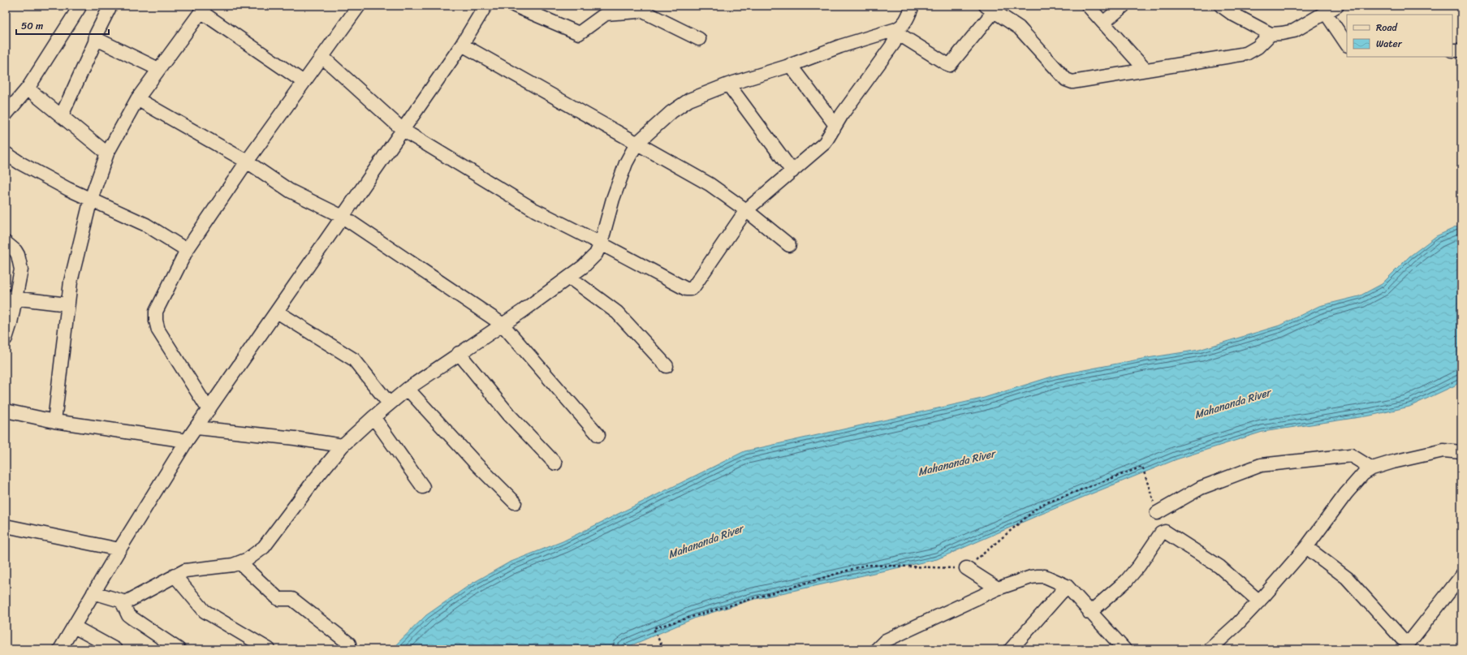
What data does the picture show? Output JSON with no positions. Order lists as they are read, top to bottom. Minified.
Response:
{"water":["Mahananda River"],"legend":["Road","Water"],"scale_bar":"50 m"}
